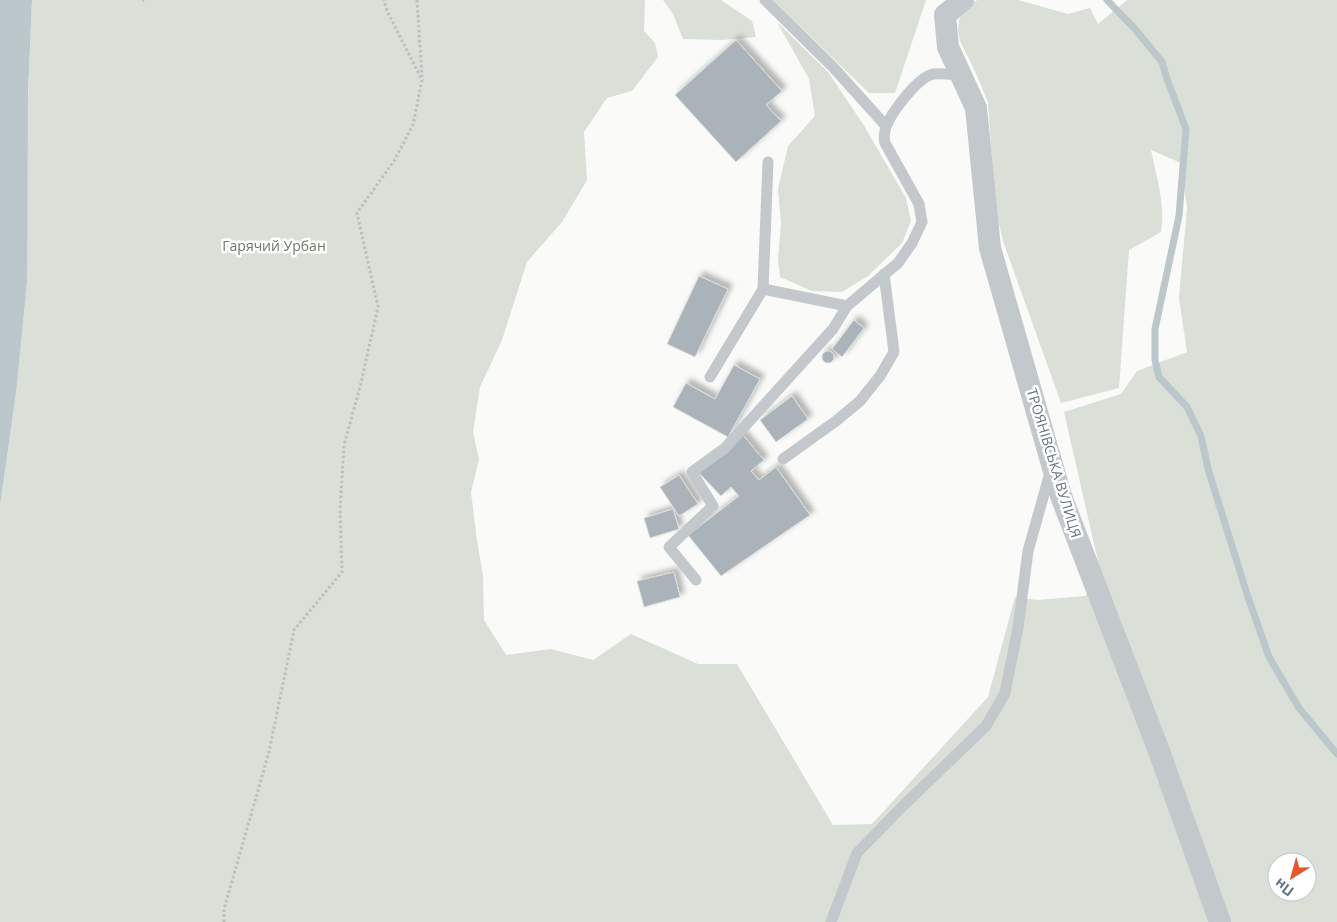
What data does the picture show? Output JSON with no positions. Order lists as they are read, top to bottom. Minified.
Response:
{"streets":{"street":["ТРОЯНІВСЬКА ВУЛИЦЯ"]},"parks":["Гарячий Урбан"],"north":"bottom left"}
